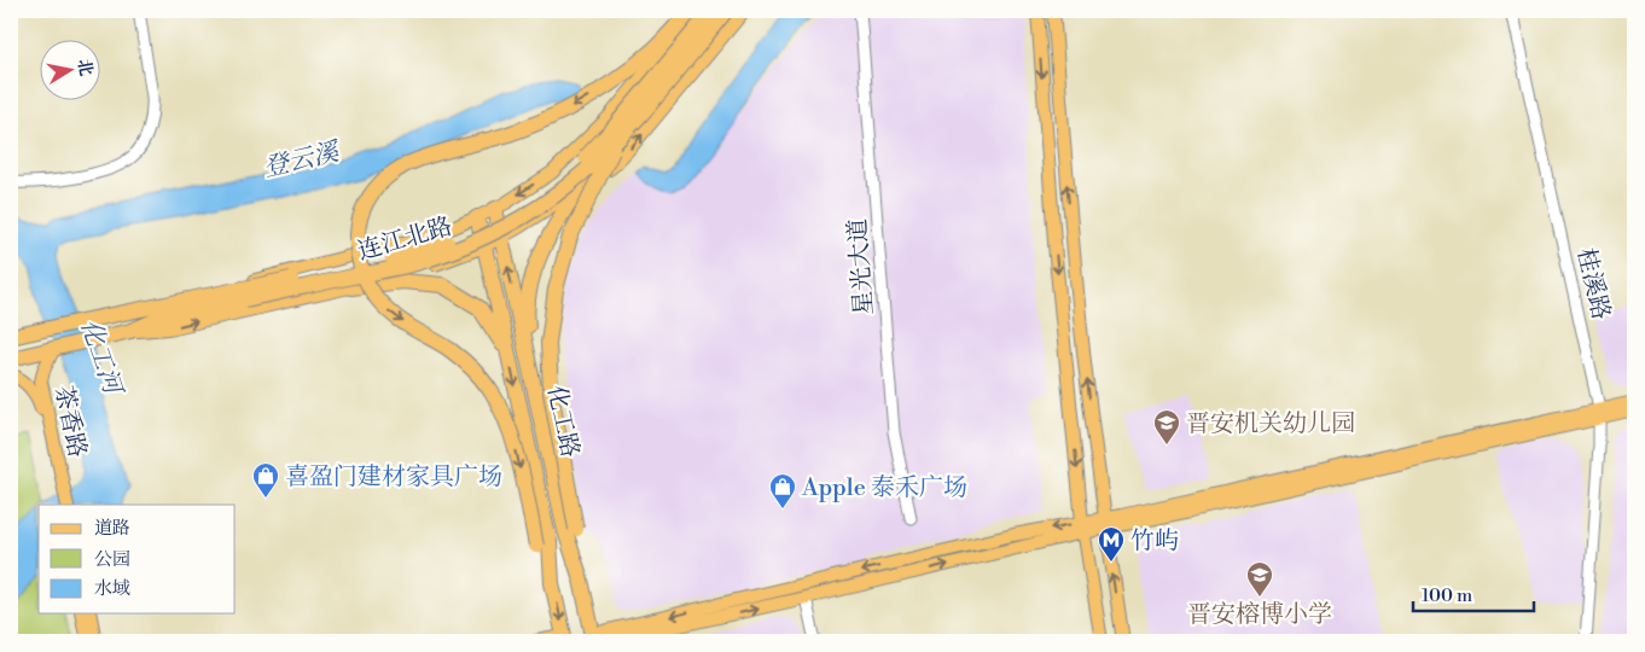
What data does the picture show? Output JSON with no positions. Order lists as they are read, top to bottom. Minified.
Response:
{"streets":{"highway":["连江北路","化工路"],"main road":["茶香路"],"street":["星光大道","桂溪路"]},"crossings":[["连江北路","茶香路"]],"water":["登云溪","化工河"],"places":{"school or university":["晋安机关幼儿园","晋安榕博小学"],"shop":["喜盈门建材家具广场","Apple 泰禾广场"],"metro station":["竹屿"]},"legend":["道路","公园","水域"],"scale_bar":"100 m","north":"right"}
